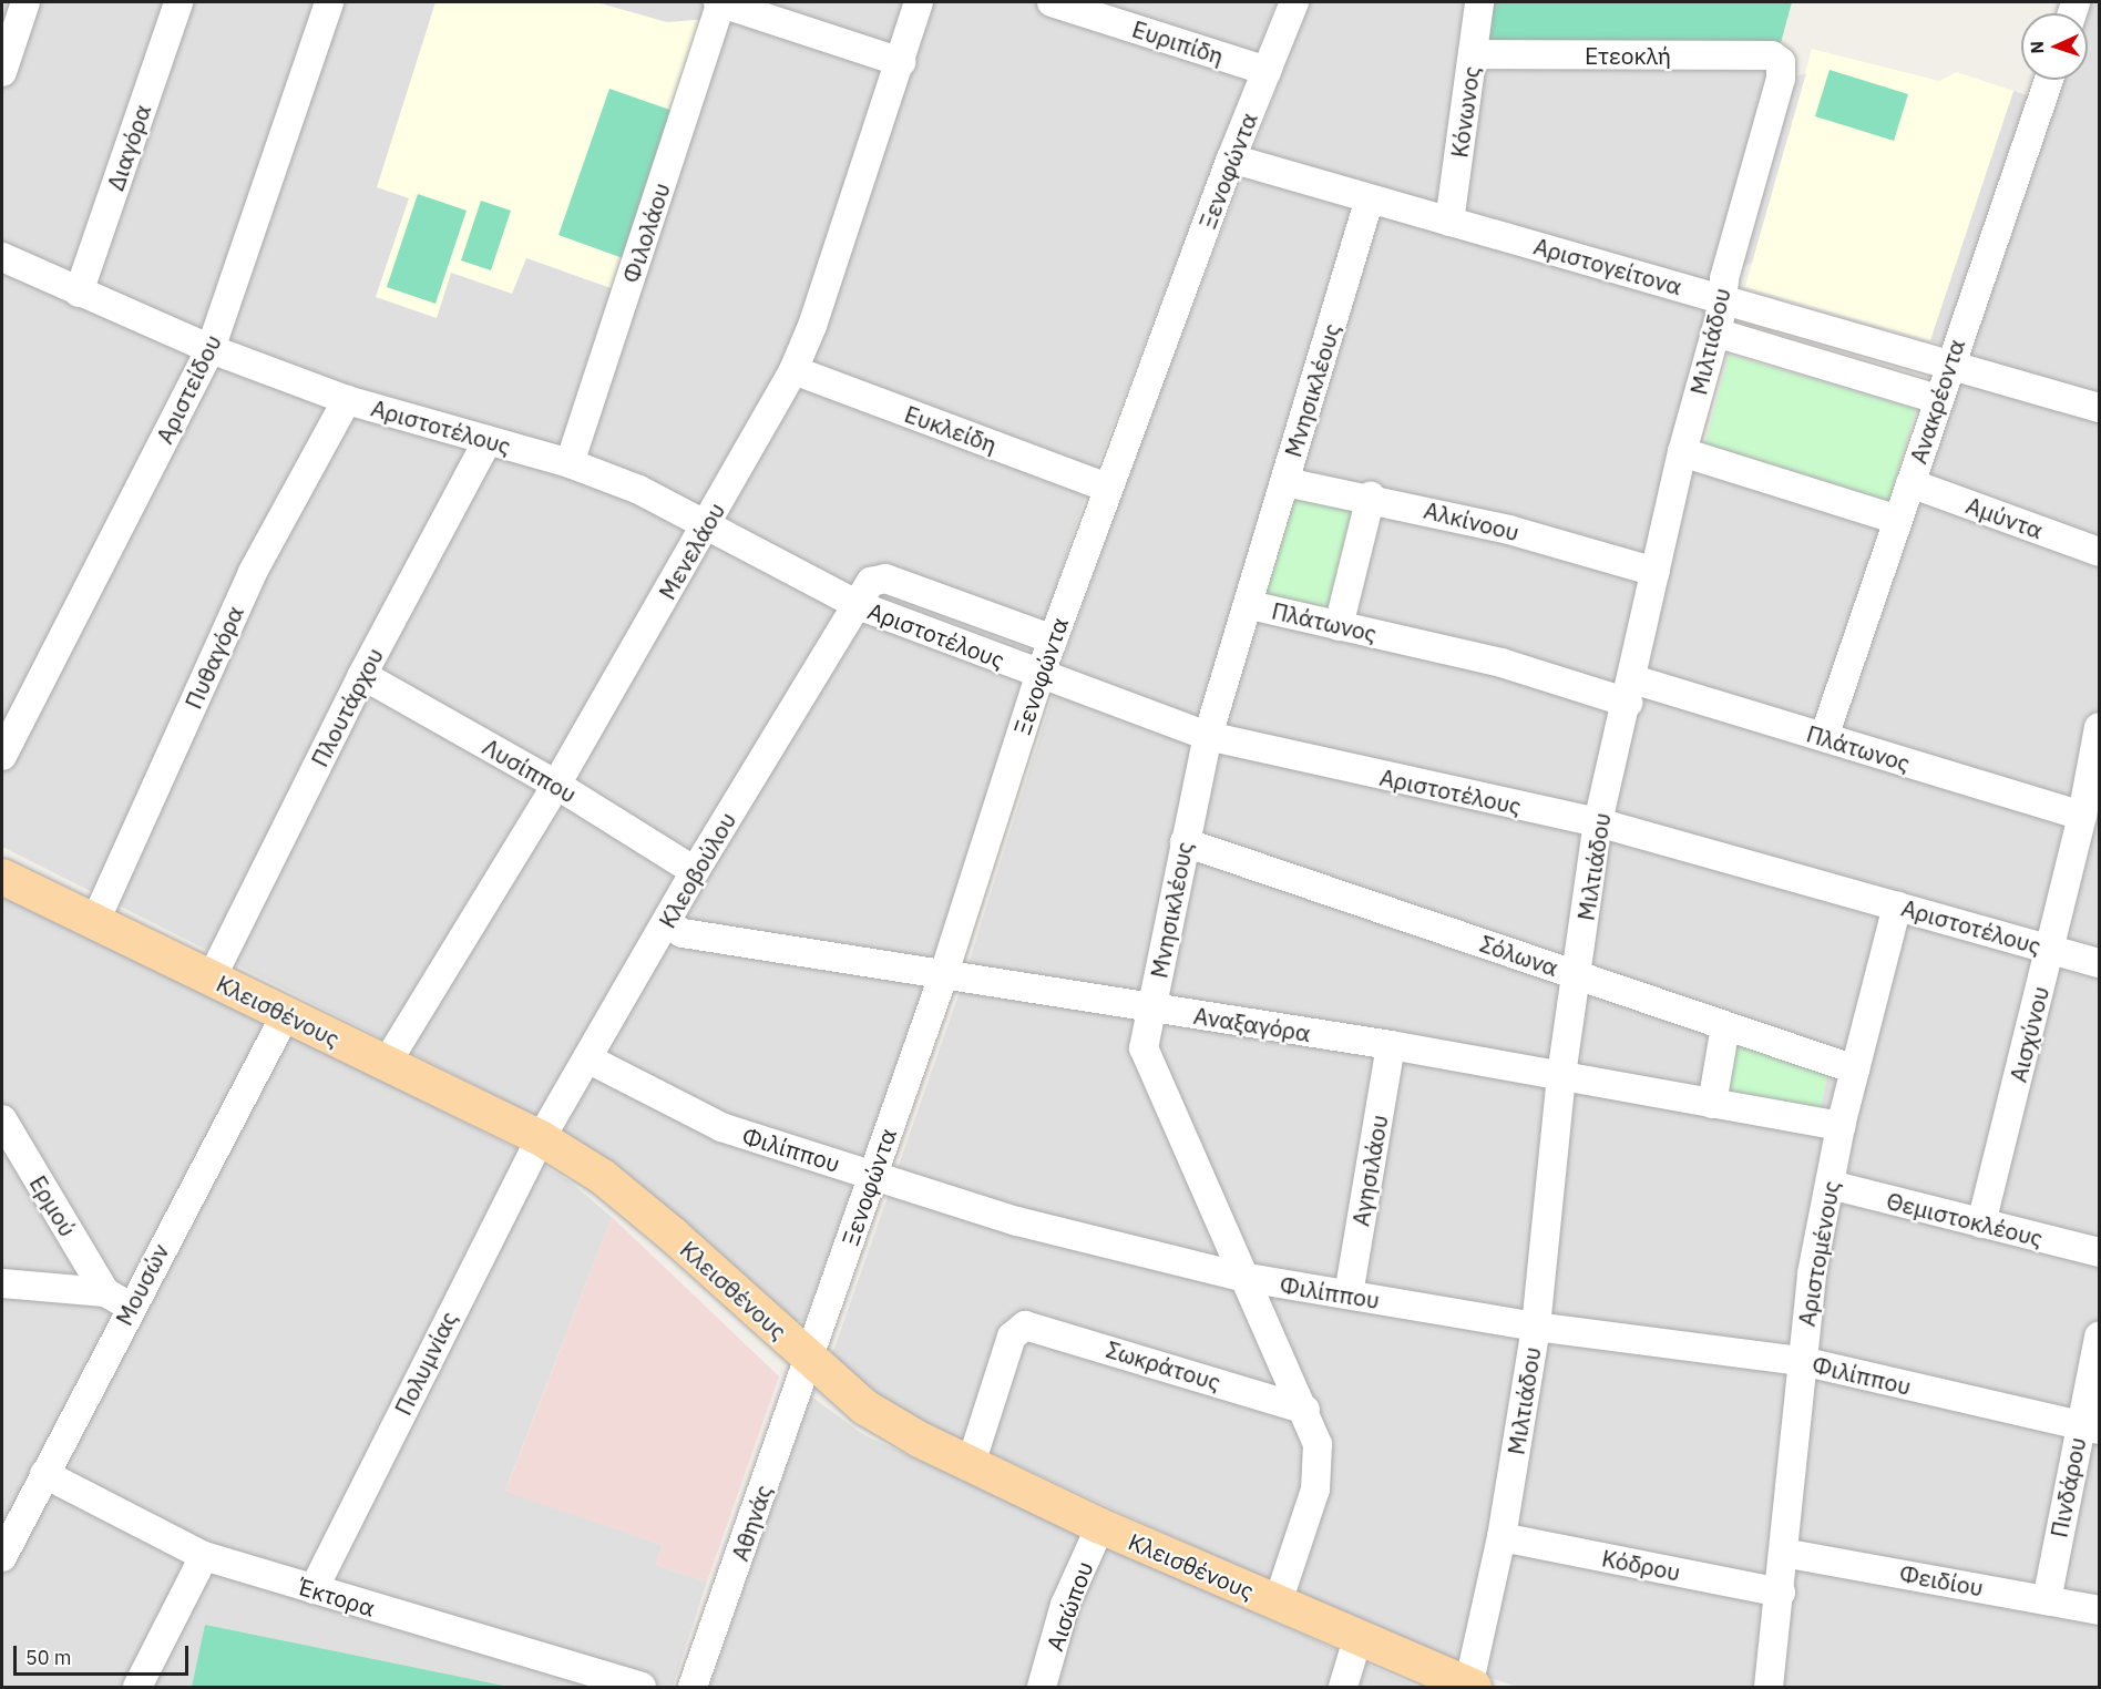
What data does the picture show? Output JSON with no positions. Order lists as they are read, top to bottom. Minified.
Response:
{"streets":{"main road":["Κλεισθένους"],"street":["Ευριπίδη","Ετεοκλή","Κόνωνος","Διαγόρα","Ξενοφώντα","Φιλολάου","Αριστογείτονα","Μιλτιάδου","Αριστείδου","Μνησικλέους","Ανακρέοντα","Αριστοτέλους","Ευκλείδη","Αμύντα","Αλκίνοου","Μενελάου","Πλάτωνος","Πυθαγόρα","Πλουτάρχου","Λυσίππου","Κλεοβούλου","Σόλωνα","Αναξαγόρα","Αισχύνου","Φιλίππου","Αγησιλάου","Ερμού","Θεμιστοκλέους","Αριστομένους","Μουσών","Πολυμνίας","Σωκράτους","Πινδάρου","Αθηνάς","Κόδρου","Φειδίου","Έκτορα","Αισώπου"]},"crossings":[["Ευριπίδη","Ξενοφώντα"],["Ετεοκλή","Κόνωνος"],["Ετεοκλή","Μιλτιάδου"],["Κόνωνος","Αριστογείτονα"],["Διαγόρα","Αριστοτέλους"],["Ξενοφώντα","Αριστογείτονα"],["Ξενοφώντα","Αριστοτέλους"],["Ξενοφώντα","Ευκλείδη"],["Ξενοφώντα","Κλεοβούλου"],["Ξενοφώντα","Κλεισθένους"],["Ξενοφώντα","Αναξαγόρα"],["Ξενοφώντα","Φιλίππου"],["Ξενοφώντα","Αθηνάς"],["Φιλολάου","Αριστοτέλους"],["Αριστογείτονα","Μιλτιάδου"],["Αριστογείτονα","Μνησικλέους"],["Αριστογείτονα","Ανακρέοντα"],["Μιλτιάδου","Αριστοτέλους"],["Μιλτιάδου","Αλκίνοου"],["Μιλτιάδου","Πλάτωνος"],["Μιλτιάδου","Σόλωνα"],["Μιλτιάδου","Κλεισθένους"],["Μιλτιάδου","Αναξαγόρα"],["Μιλτιάδου","Φιλίππου"],["Μιλτιάδου","Κόδρου"],["Αριστείδου","Αριστοτέλους"],["Μνησικλέους","Αριστοτέλους"],["Μνησικλέους","Αλκίνοου"],["Μνησικλέους","Πλάτωνος"],["Μνησικλέους","Σόλωνα"],["Μνησικλέους","Κλεισθένους"],["Μνησικλέους","Αναξαγόρα"],["Μνησικλέους","Φιλίππου"],["Μνησικλέους","Σωκράτους"],["Ανακρέοντα","Αμύντα"],["Ανακρέοντα","Πλάτωνος"],["Αριστοτέλους","Μενελάου"],["Αριστοτέλους","Πυθαγόρα"],["Αριστοτέλους","Πλουτάρχου"],["Αριστοτέλους","Κλεοβούλου"],["Αριστοτέλους","Αισχύνου"],["Αριστοτέλους","Αριστομένους"],["Ευκλείδη","Μενελάου"],["Μενελάου","Λυσίππου"],["Μενελάου","Κλεισθένους"],["Πλάτωνος","Αισχύνου"],["Πυθαγόρα","Κλεισθένους"],["Πλουτάρχου","Λυσίππου"],["Πλουτάρχου","Κλεισθένους"],["Λυσίππου","Κλεοβούλου"],["Κλεοβούλου","Κλεισθένους"],["Κλεοβούλου","Αναξαγόρα"],["Κλεοβούλου","Φιλίππου"],["Κλεοβούλου","Πολυμνίας"],["Σόλωνα","Αριστομένους"],["Κλεισθένους","Μουσών"],["Κλεισθένους","Πολυμνίας"],["Κλεισθένους","Σωκράτους"],["Κλεισθένους","Αθηνάς"],["Κλεισθένους","Αισώπου"],["Αναξαγόρα","Αγησιλάου"],["Αναξαγόρα","Αριστομένους"],["Αισχύνου","Θεμιστοκλέους"],["Φιλίππου","Αγησιλάου"],["Φιλίππου","Αριστομένους"],["Φιλίππου","Πινδάρου"],["Θεμιστοκλέους","Αριστομένους"],["Αριστομένους","Κόδρου"],["Αριστομένους","Φειδίου"],["Μουσών","Έκτορα"],["Πολυμνίας","Έκτορα"],["Πινδάρου","Φειδίου"]],"scale_bar":"50 m","north":"left"}
